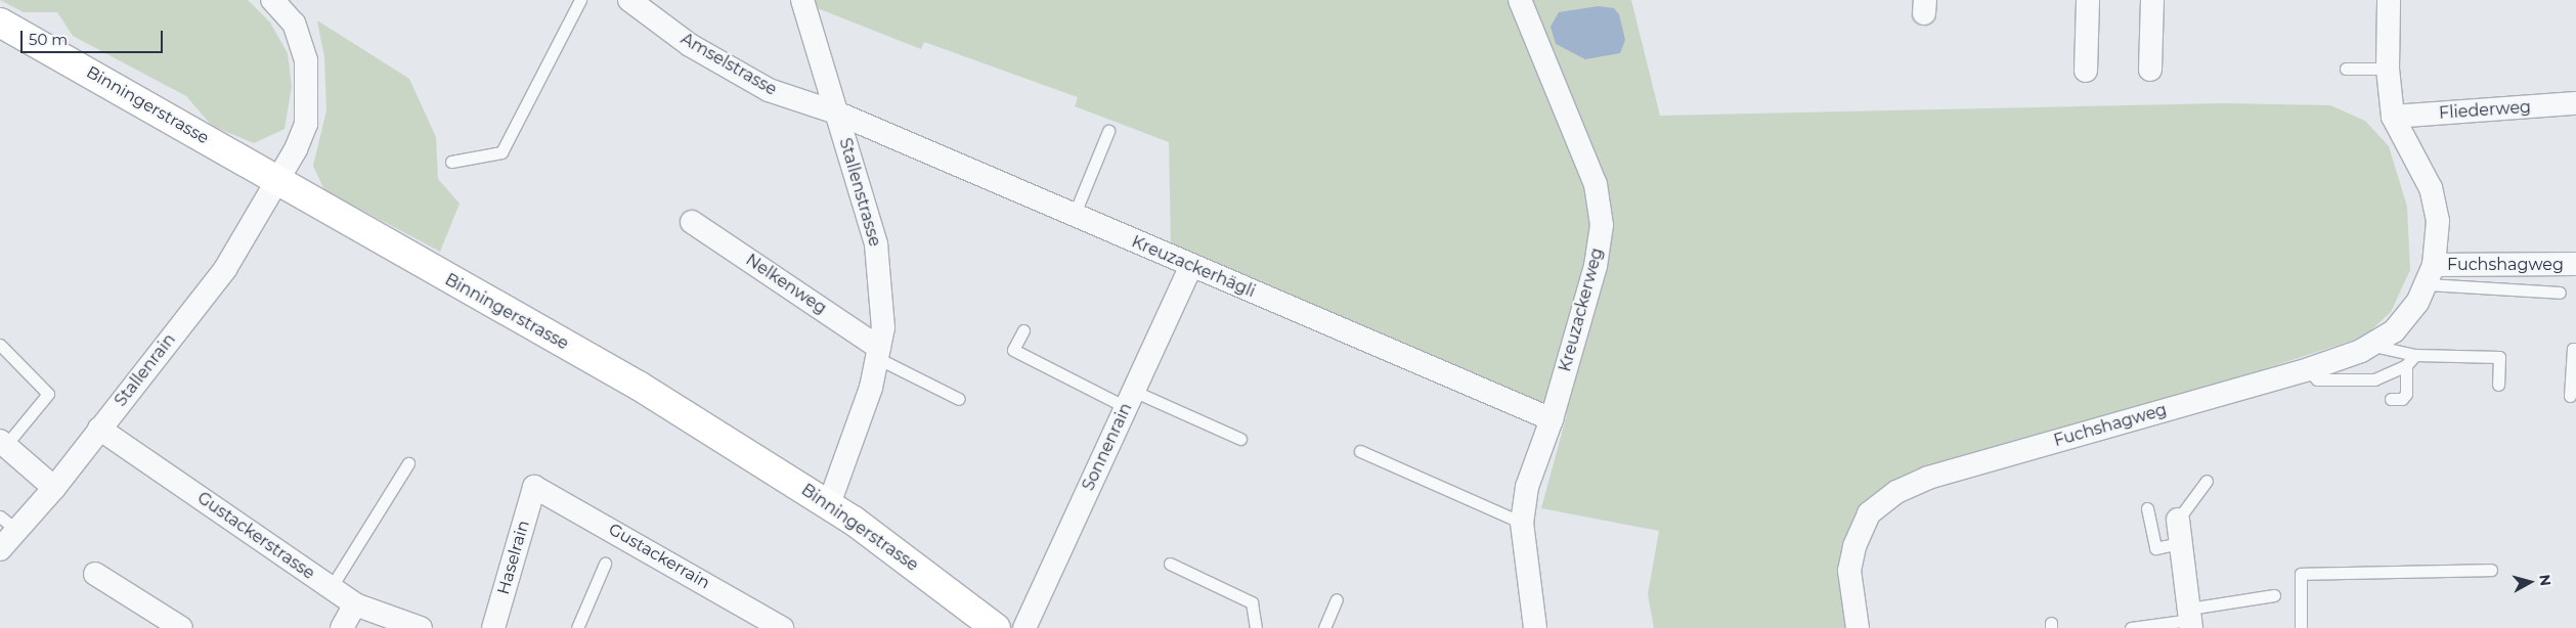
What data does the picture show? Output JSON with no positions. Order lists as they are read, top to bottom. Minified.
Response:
{"streets":{"main road":["Binningerstrasse"],"street":["Amselstrasse","Fliederweg","Stallenstrasse","Fuchshagweg","Kreuzackerhägli","Nelkenweg","Kreuzackerweg","Stallenrain","Sonnenrain","Gustackerstrasse","Gustackerrain","Haselrain"]},"crossings":[["Amselstrasse","Stallenstrasse"],["Amselstrasse","Kreuzackerhägli"],["Binningerstrasse","Stallenstrasse"],["Binningerstrasse","Stallenrain"],["Fliederweg","Fuchshagweg"],["Stallenstrasse","Kreuzackerhägli"],["Stallenstrasse","Nelkenweg"],["Kreuzackerhägli","Kreuzackerweg"],["Kreuzackerhägli","Sonnenrain"],["Stallenrain","Gustackerstrasse"],["Gustackerrain","Haselrain"]],"scale_bar":"50 m","north":"right"}
